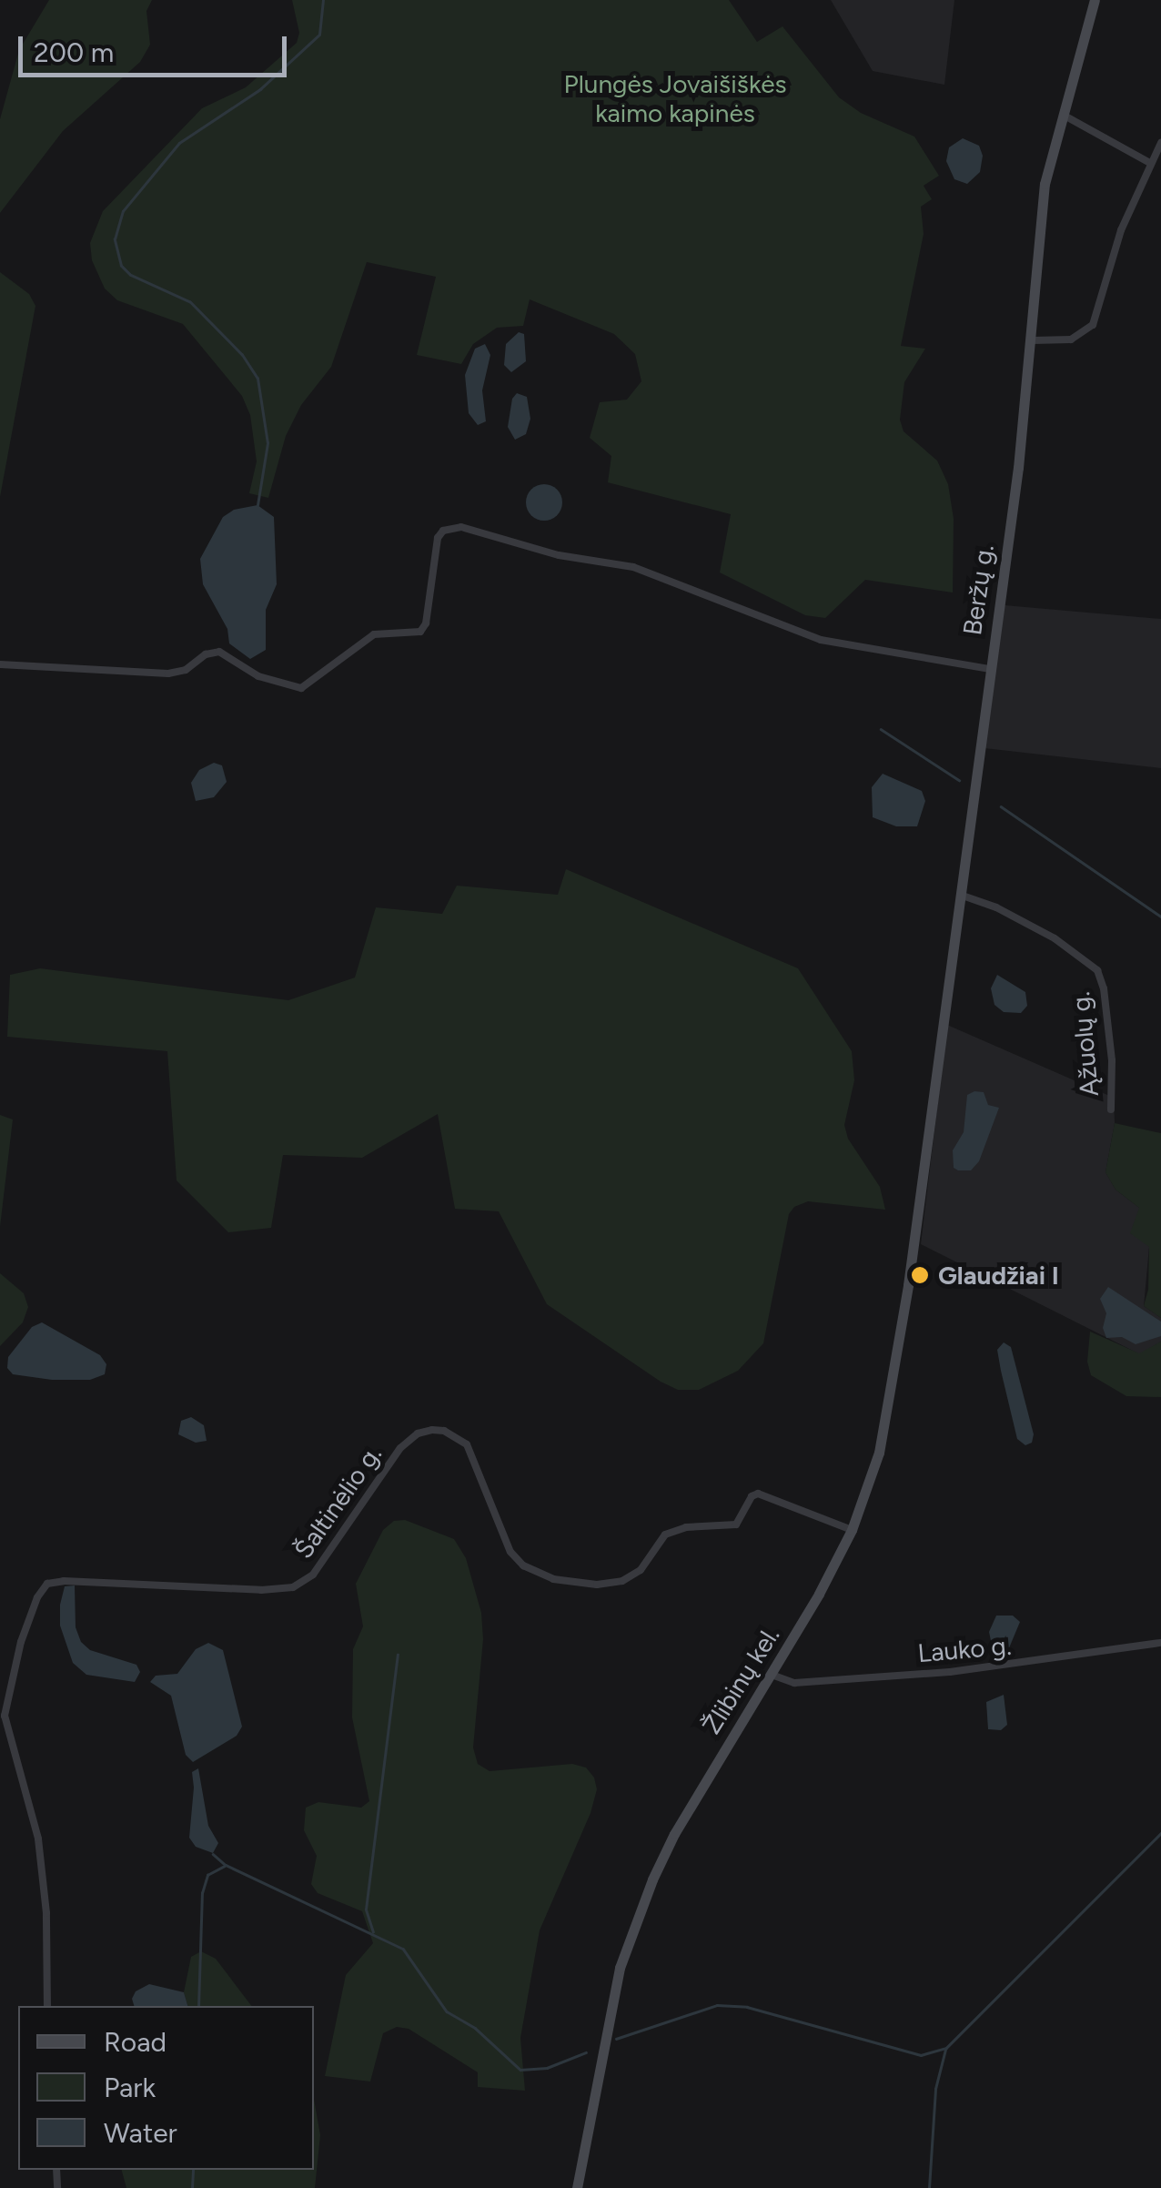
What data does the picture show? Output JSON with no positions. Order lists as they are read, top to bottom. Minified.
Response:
{"streets":{"main road":["Beržų g.","Žlibinų kel."],"street":["Ąžuolų g.","Šaltinėlio g.","Lauko g."]},"crossings":[["Beržų g.","Ąžuolų g."],["Beržų g.","Žlibinų kel."],["Šaltinėlio g.","Žlibinų kel."],["Lauko g.","Žlibinų kel."]],"parks":["Plungės Jovaišiškės kaimo kapinės"],"places":["Glaudžiai I"],"legend":["Road","Park","Water"],"scale_bar":"200 m"}
